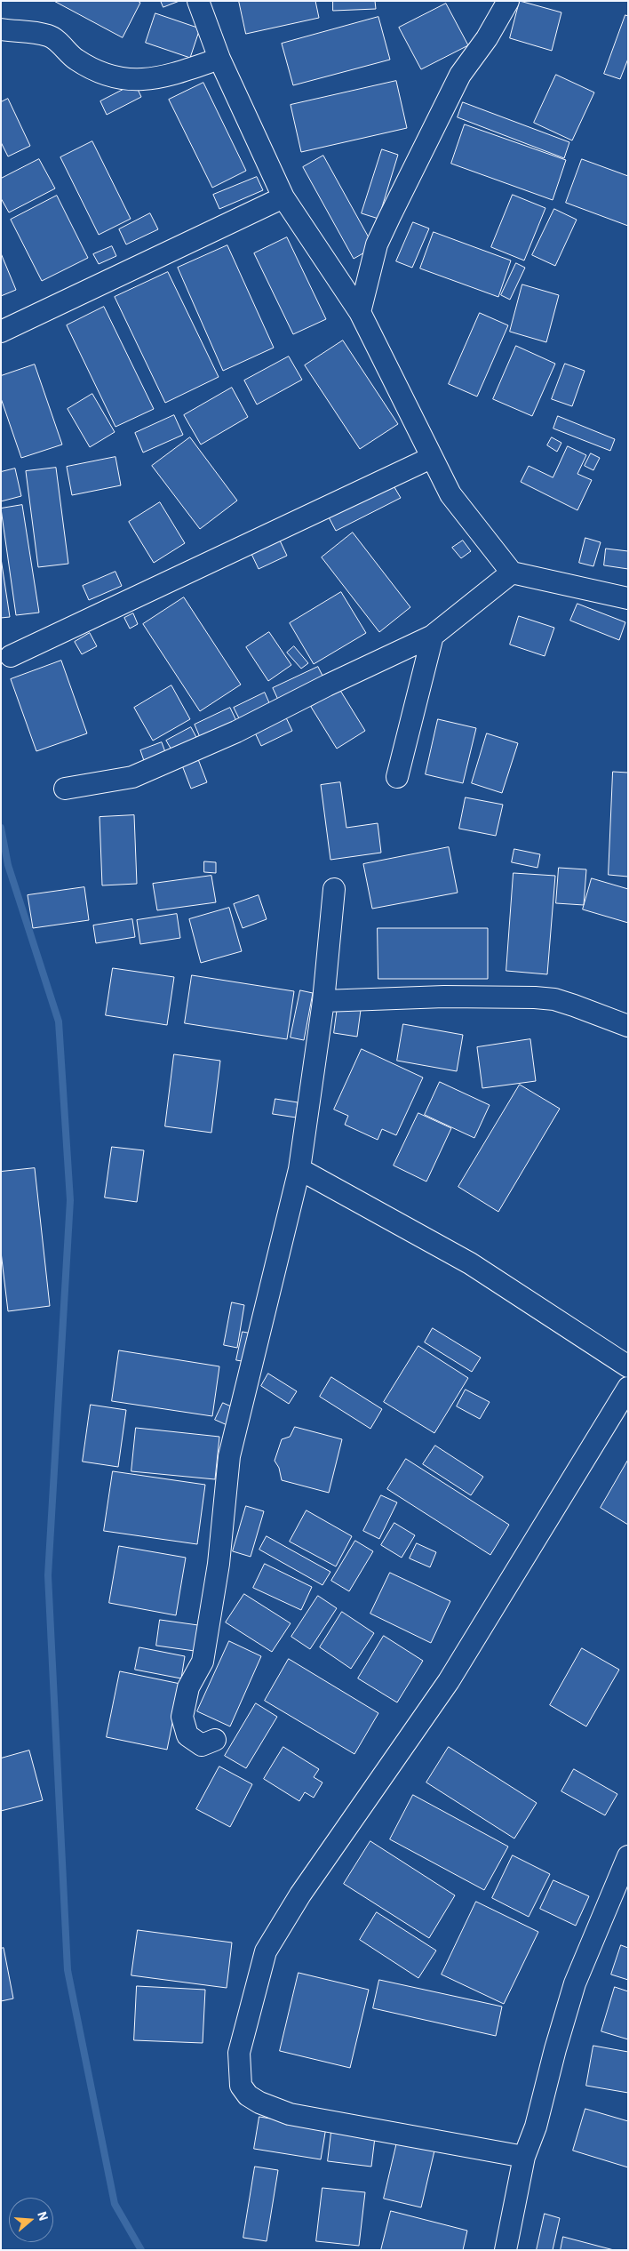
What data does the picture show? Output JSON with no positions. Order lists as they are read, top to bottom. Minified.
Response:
{"north":"right"}
